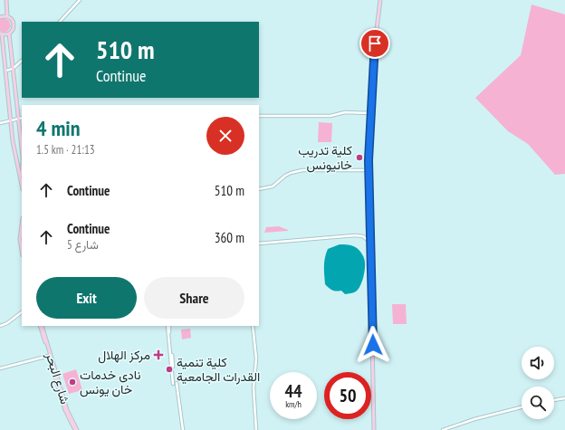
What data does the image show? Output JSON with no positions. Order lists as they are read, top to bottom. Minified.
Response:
{"streets":{"main road":["شارع البحر"]},"places":{"other":["كلية تدريب خانيونس","كلية تنمية القدرات الجامعية","نادى خدمات خان يونس"],"health":["مركز الهلال"]},"page":{"turn":["510 m","Continue"],"heading":["4 min","1.5 km · 21:13"],"list":[{"name":"Continue","value":"510 m"},{"name":"Continue","note":"شارع 5","value":"360 m"}],"buttons":["Exit","Share"],"speed":"44 km/h","limit":"50"}}
